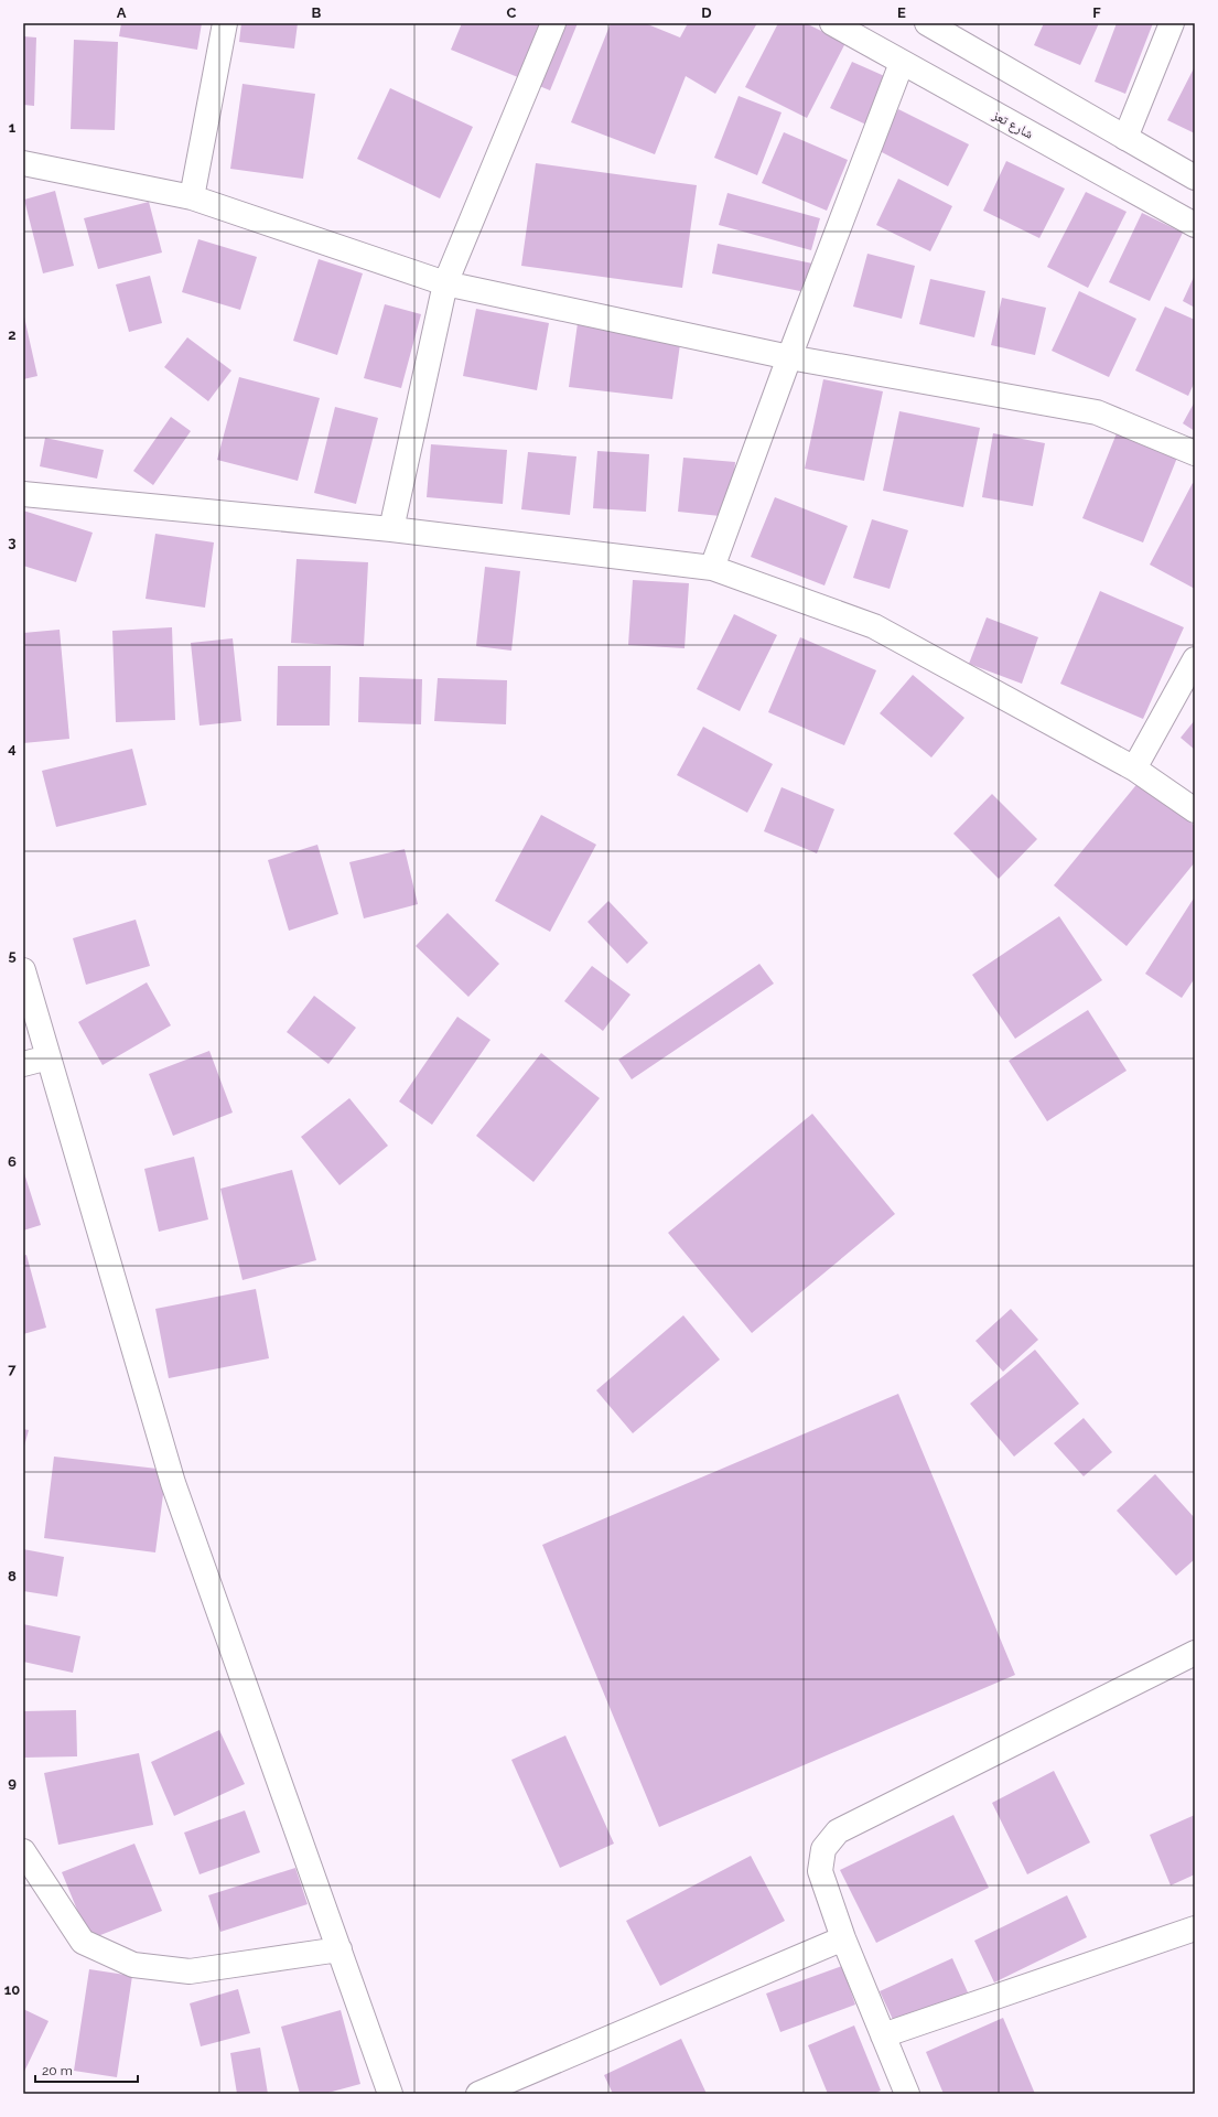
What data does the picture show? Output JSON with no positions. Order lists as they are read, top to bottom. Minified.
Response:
{"streets":{"street":["شارع تعز"]},"scale_bar":"20 m","grid":{"columns":["A","B","C","D","E","F"],"rows":["1","2","3","4","5","6","7","8","9","10"]}}
